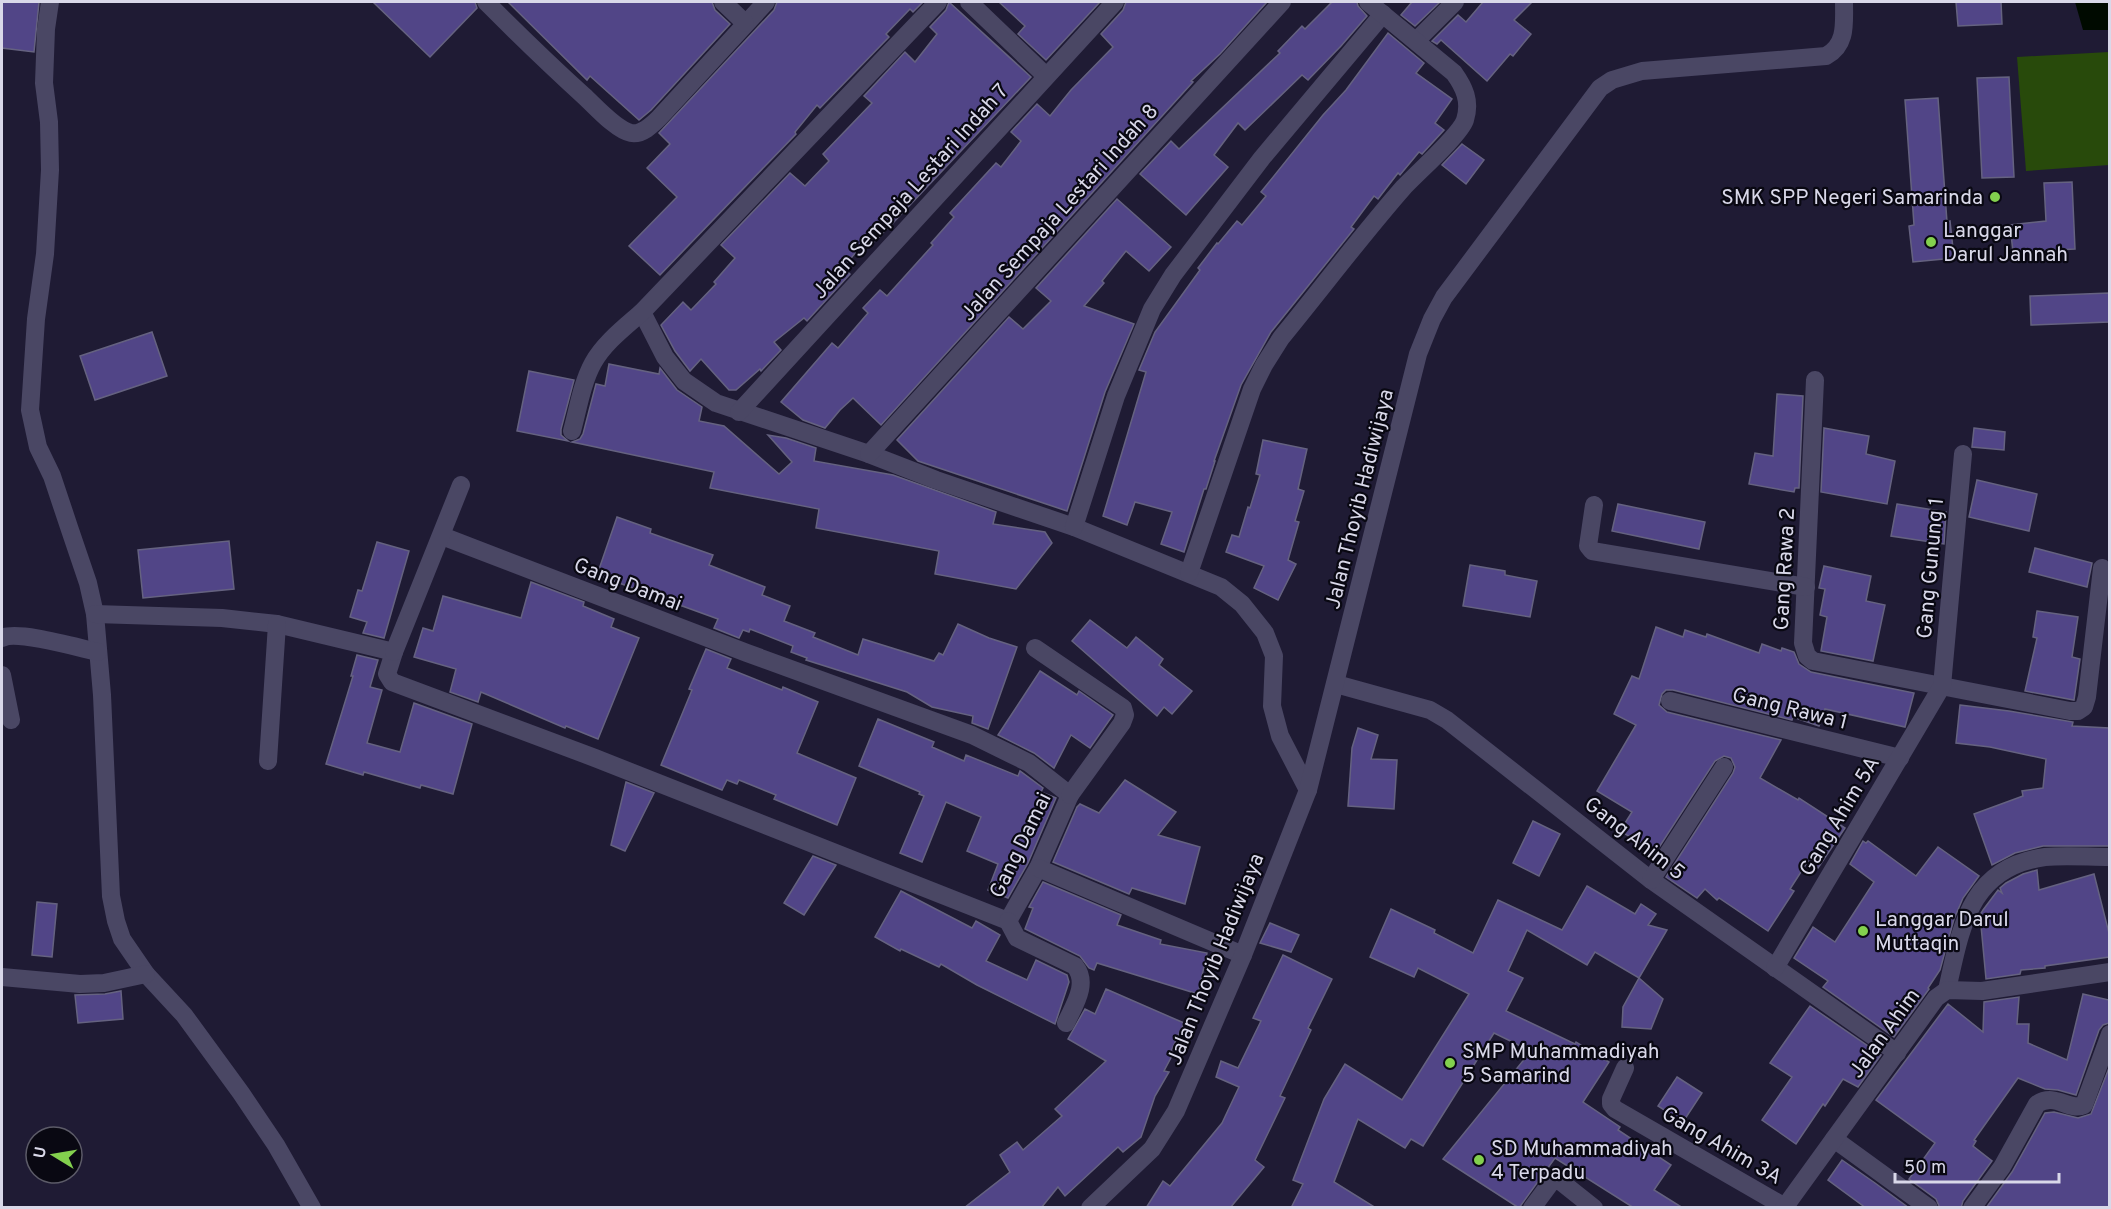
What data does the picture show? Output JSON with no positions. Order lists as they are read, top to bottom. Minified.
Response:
{"streets":{"street":["Jalan Sempaja Lestari Indah 7","Jalan Sempaja Lestari Indah 8","Jalan Thoyib Hadiwijaya","Gang Gunung 1","Gang Rawa 2","Gang Damai","Gang Rawa 1","Gang Ahim 5A","Gang Ahim 5","Jalan Ahim","Gang Ahim 3A"]},"crossings":[["Jalan Thoyib Hadiwijaya","Gang Ahim 5"],["Gang Gunung 1","Gang Rawa 2"],["Gang Gunung 1","Gang Ahim 5A"],["Gang Rawa 2","Gang Ahim 5A"],["Gang Rawa 1","Gang Ahim 5A"],["Gang Ahim 5A","Gang Ahim 5"],["Gang Ahim 5","Jalan Ahim"],["Jalan Ahim","Gang Ahim 3A"]],"places":["SMK SPP Negeri Samarinda","Langgar Darul Jannah","Langgar Darul Muttaqin","SMP Muhammadiyah 5 Samarind","SD Muhammadiyah 4 Terpadu"],"scale_bar":"50 m","north":"left"}
